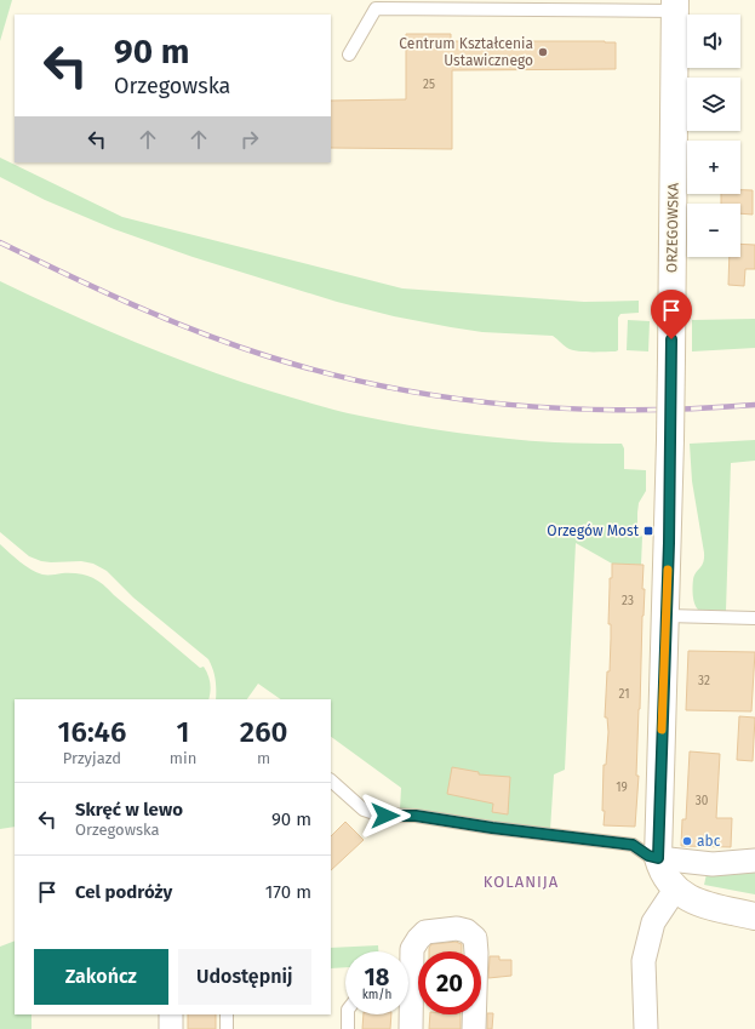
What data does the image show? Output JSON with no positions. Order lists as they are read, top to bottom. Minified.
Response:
{"streets":{"street":["ORZEGOWSKA"]},"districts":["KOLANIJA"],"places":{"other":["Centrum Kształcenia Ustawicznego","abc"],"transit":["Orzegów Most"]},"house_numbers":["25","23","32","21","19","30"],"page":{"map_buttons":["+","−"],"turn":["90 m","Orzegowska"],"eta":["16:46","Przyjazd","1","min","260","m"],"list":[{"name":"Skręć w lewo","note":"Orzegowska","value":"90 m"},{"name":"Cel podróży","value":"170 m"}],"buttons":["Zakończ","Udostępnij"],"speed":"18 km/h","limit":"20"}}
